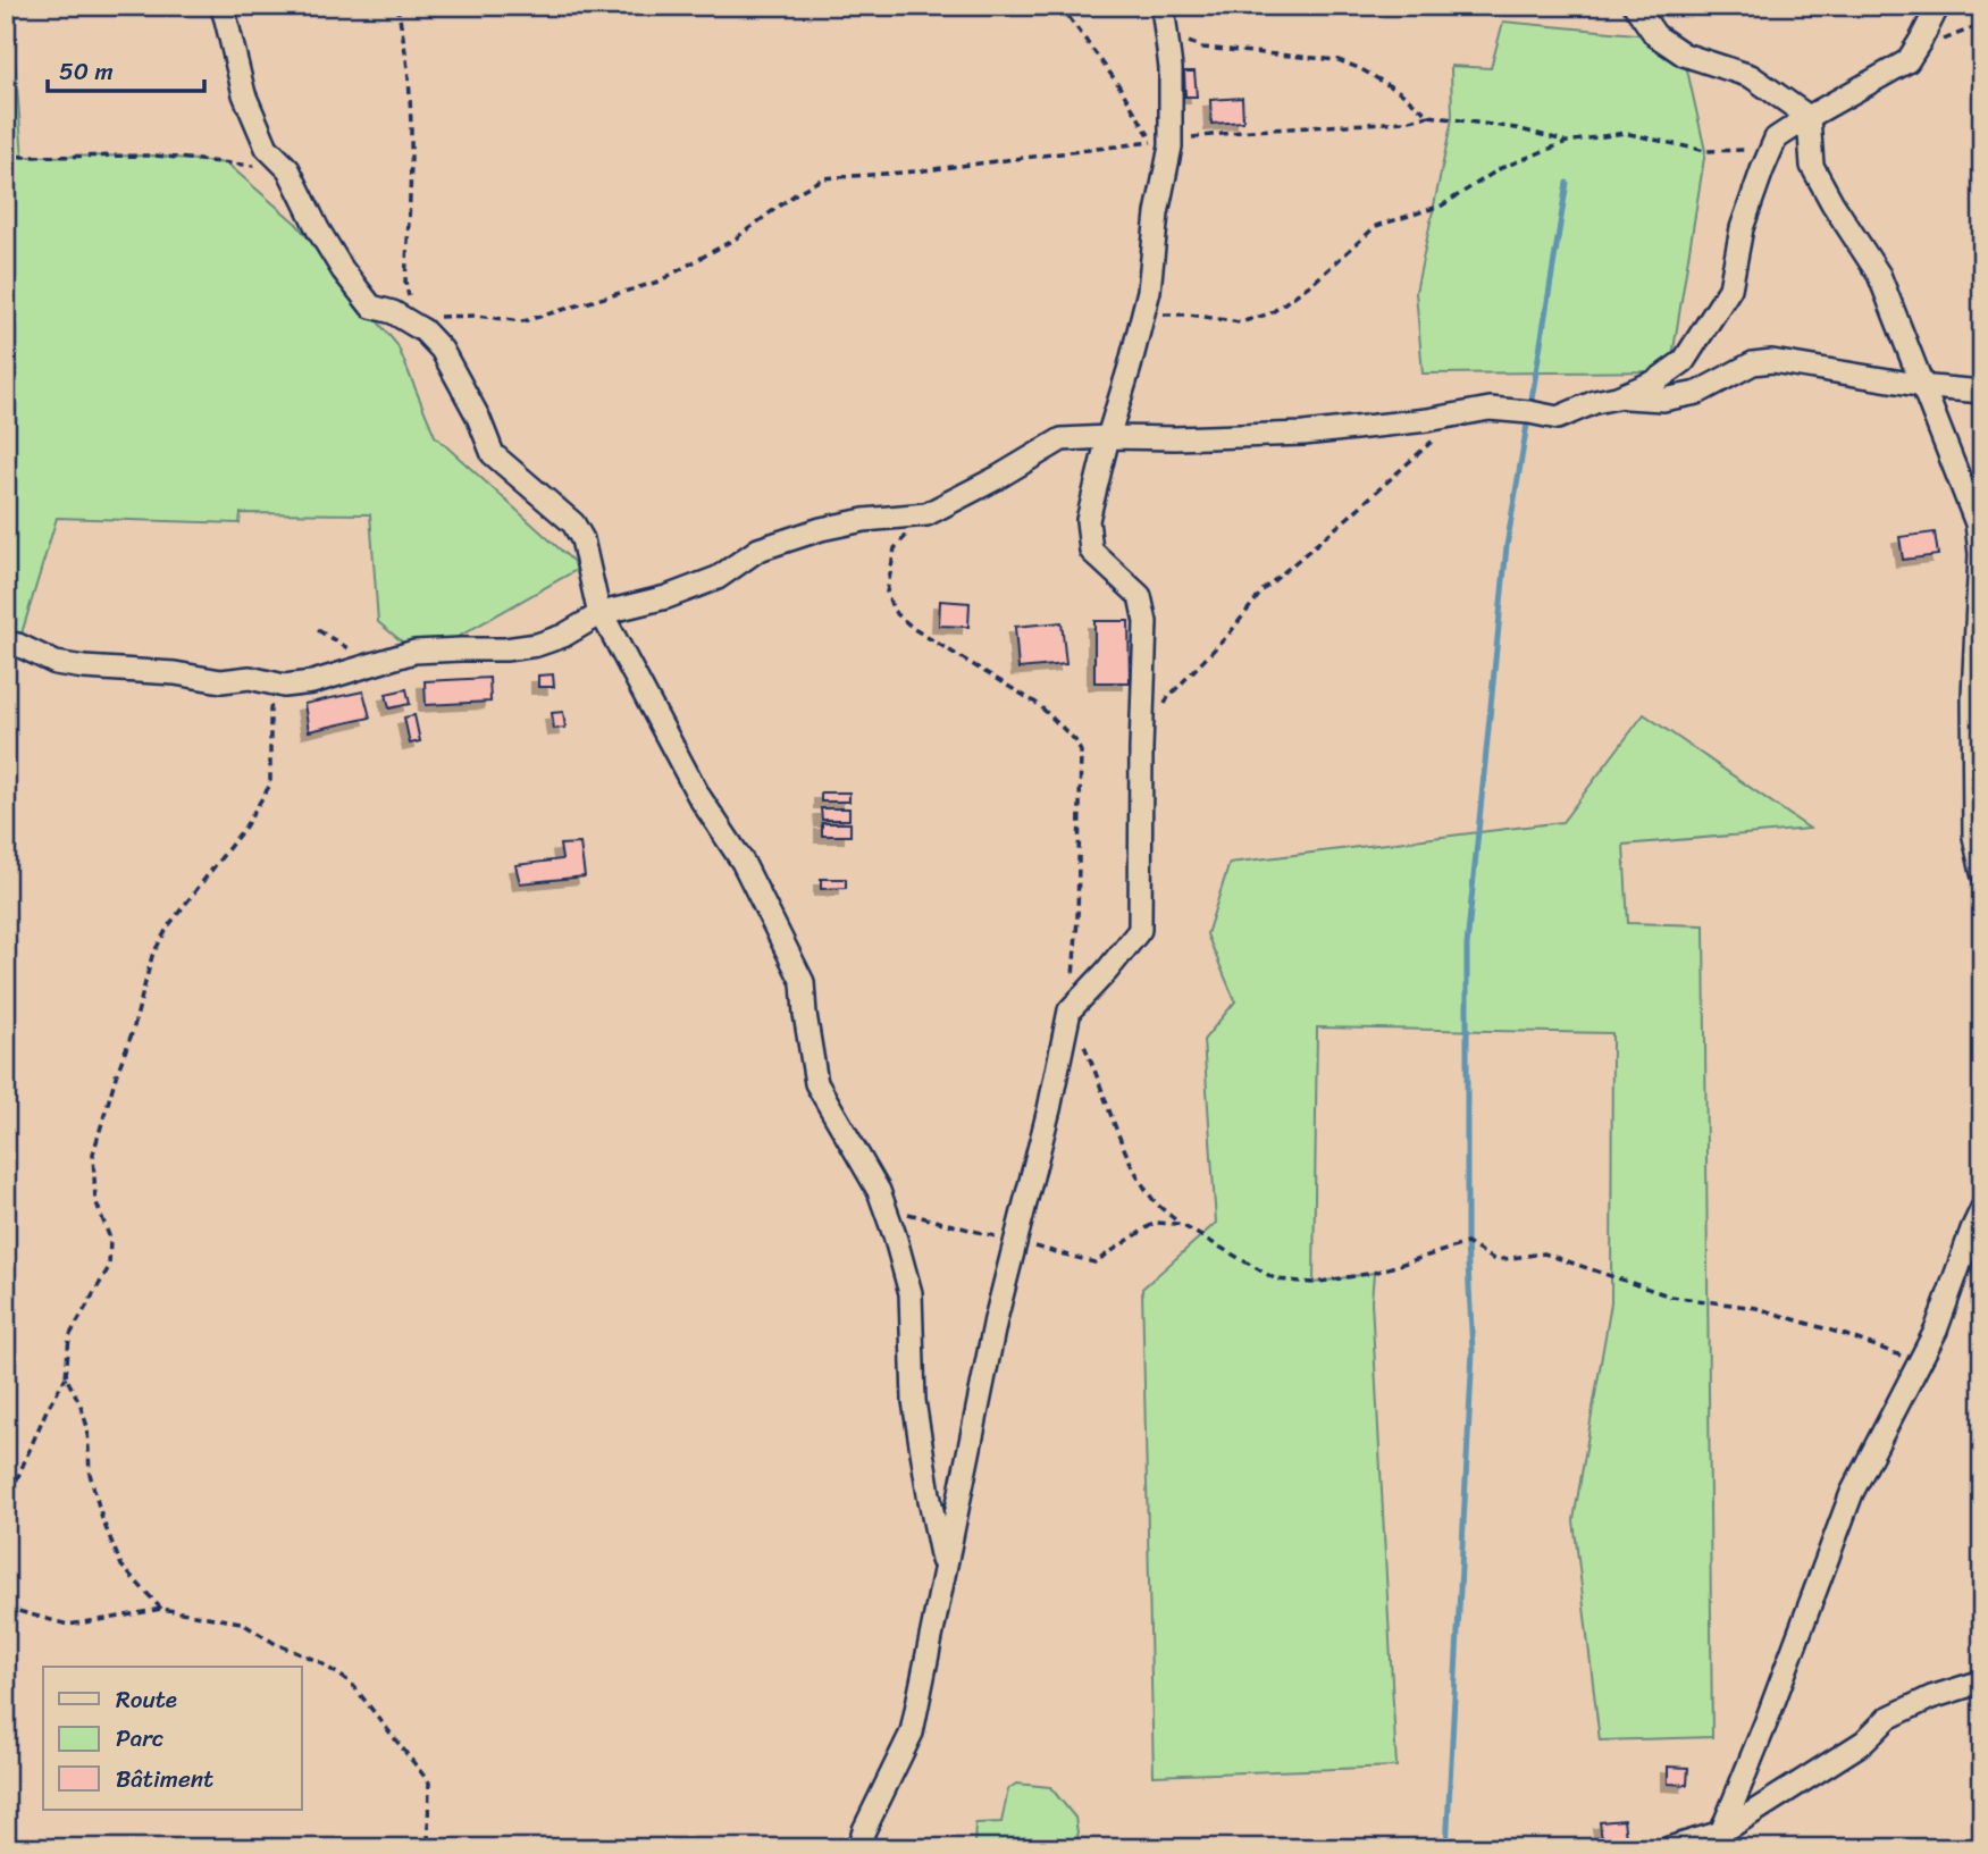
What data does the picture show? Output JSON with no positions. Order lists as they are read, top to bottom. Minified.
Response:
{"legend":["Route","Parc","Bâtiment"],"scale_bar":"50 m"}
